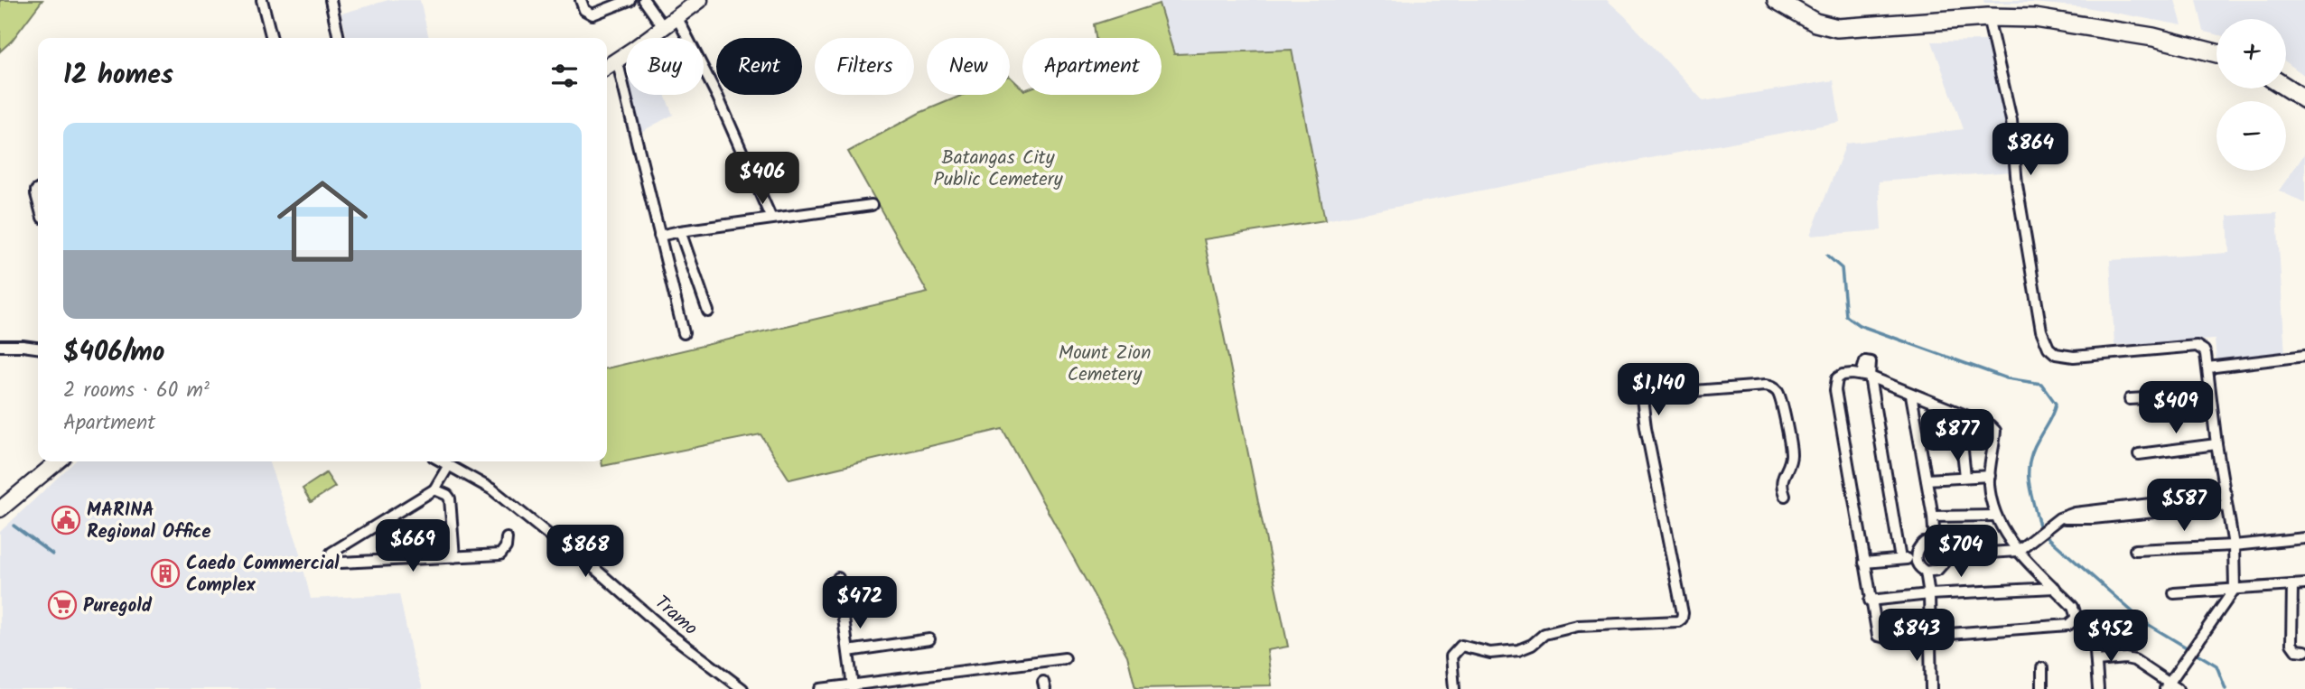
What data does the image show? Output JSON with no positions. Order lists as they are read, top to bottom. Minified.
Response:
{"streets":{"street":["Tramo"]},"parks":["Batangas City Public Cemetery","Mount Zion Cemetery"],"places":{"public building":["MARINA Regional Office"],"building":["Caedo Commercial Complex"],"supermarket":["Puregold"]},"page":{"map_buttons":["+","−"],"chip":["Buy","Rent","Filters","New","Apartment"],"heading":"12 homes","list":[{"name":"$406/mo","note":"2 rooms · 60 m² · Apartment"}],"price":["$864","$406","$1,140","$409","$877","$587","$669","$868","$704","$472","$843","$952"]}}
